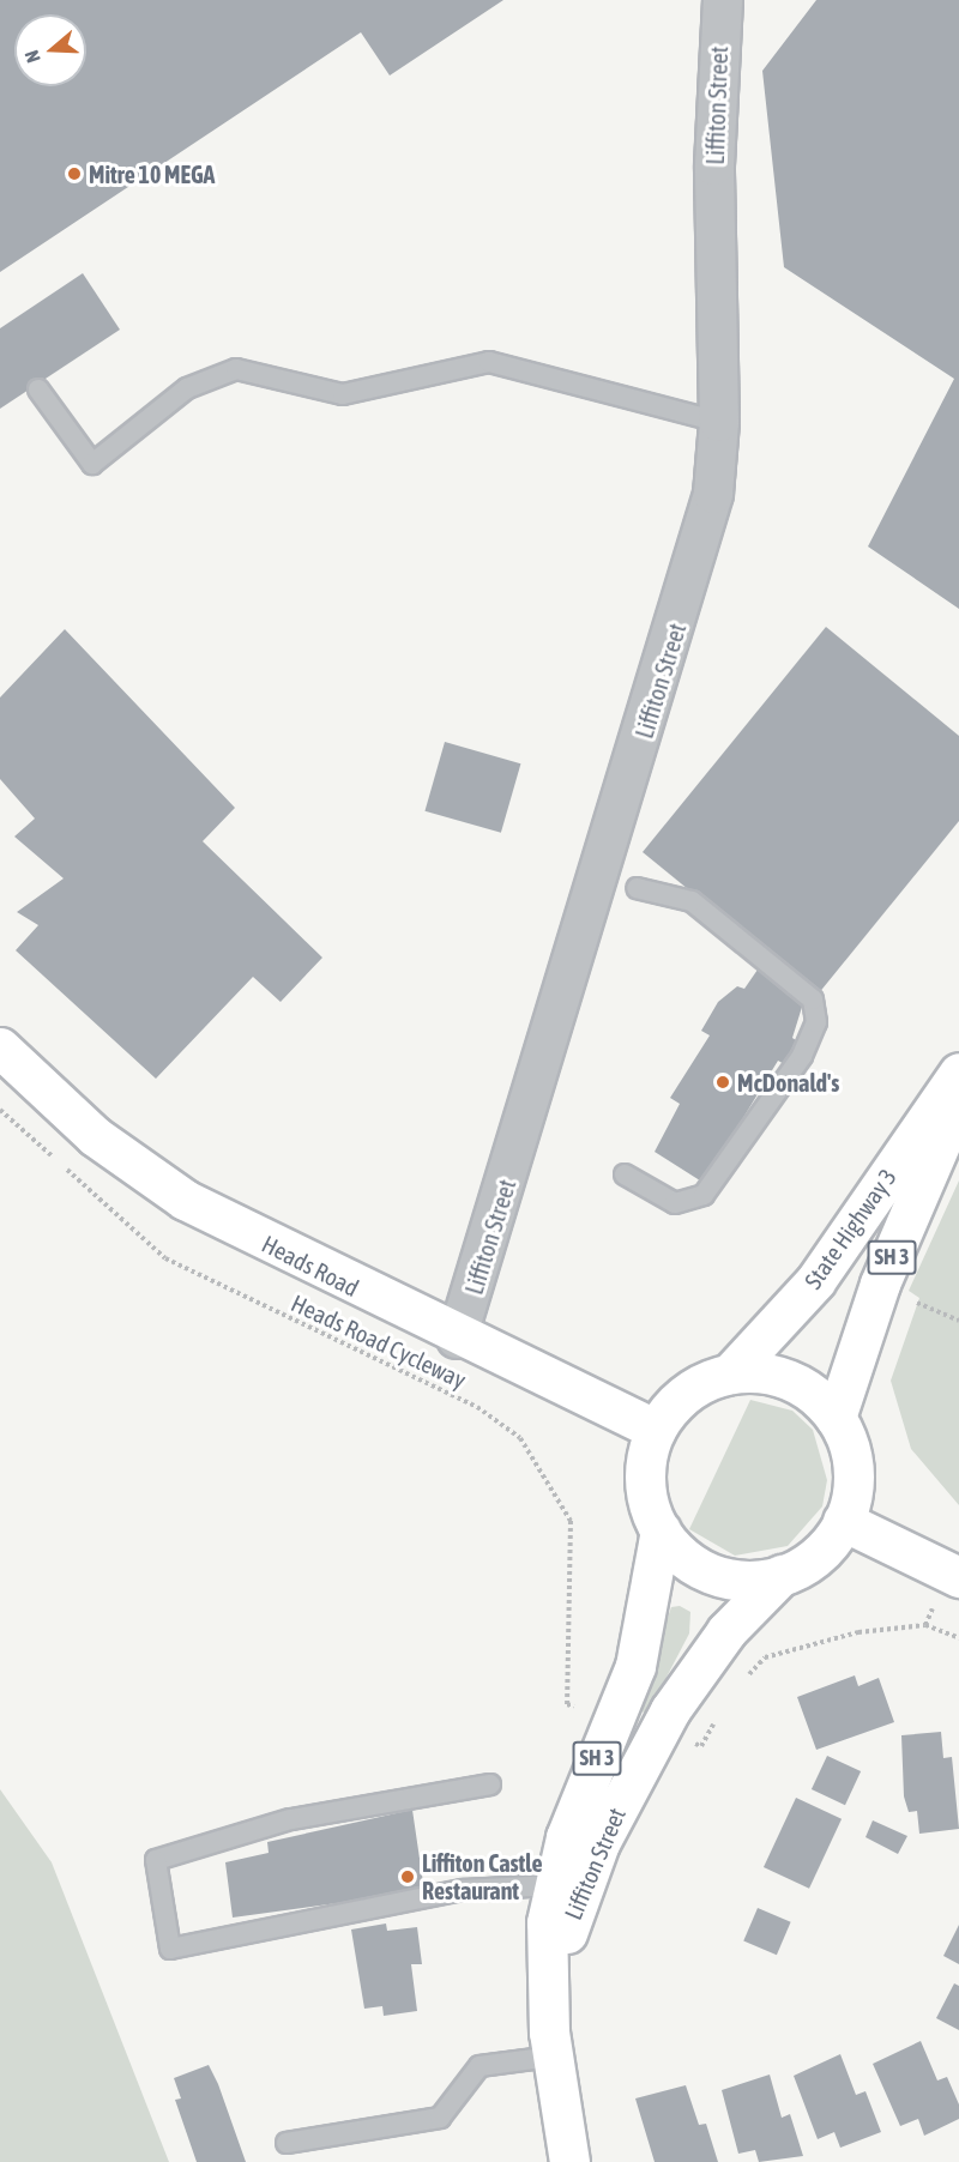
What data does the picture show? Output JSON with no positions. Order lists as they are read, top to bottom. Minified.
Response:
{"streets":{"main road":["Liffiton Street","State Highway 3","SH 3","Heads Road"],"path":["Heads Road Cycleway"]},"crossings":[["Liffiton Street","State Highway 3"],["Liffiton Street","SH 3"],["Liffiton Street","Heads Road"],["State Highway 3","SH 3"],["State Highway 3","Heads Road"],["SH 3","Heads Road"]],"places":["Mitre 10 MEGA","McDonald's","Liffiton Castle Restaurant"],"north":"left"}
